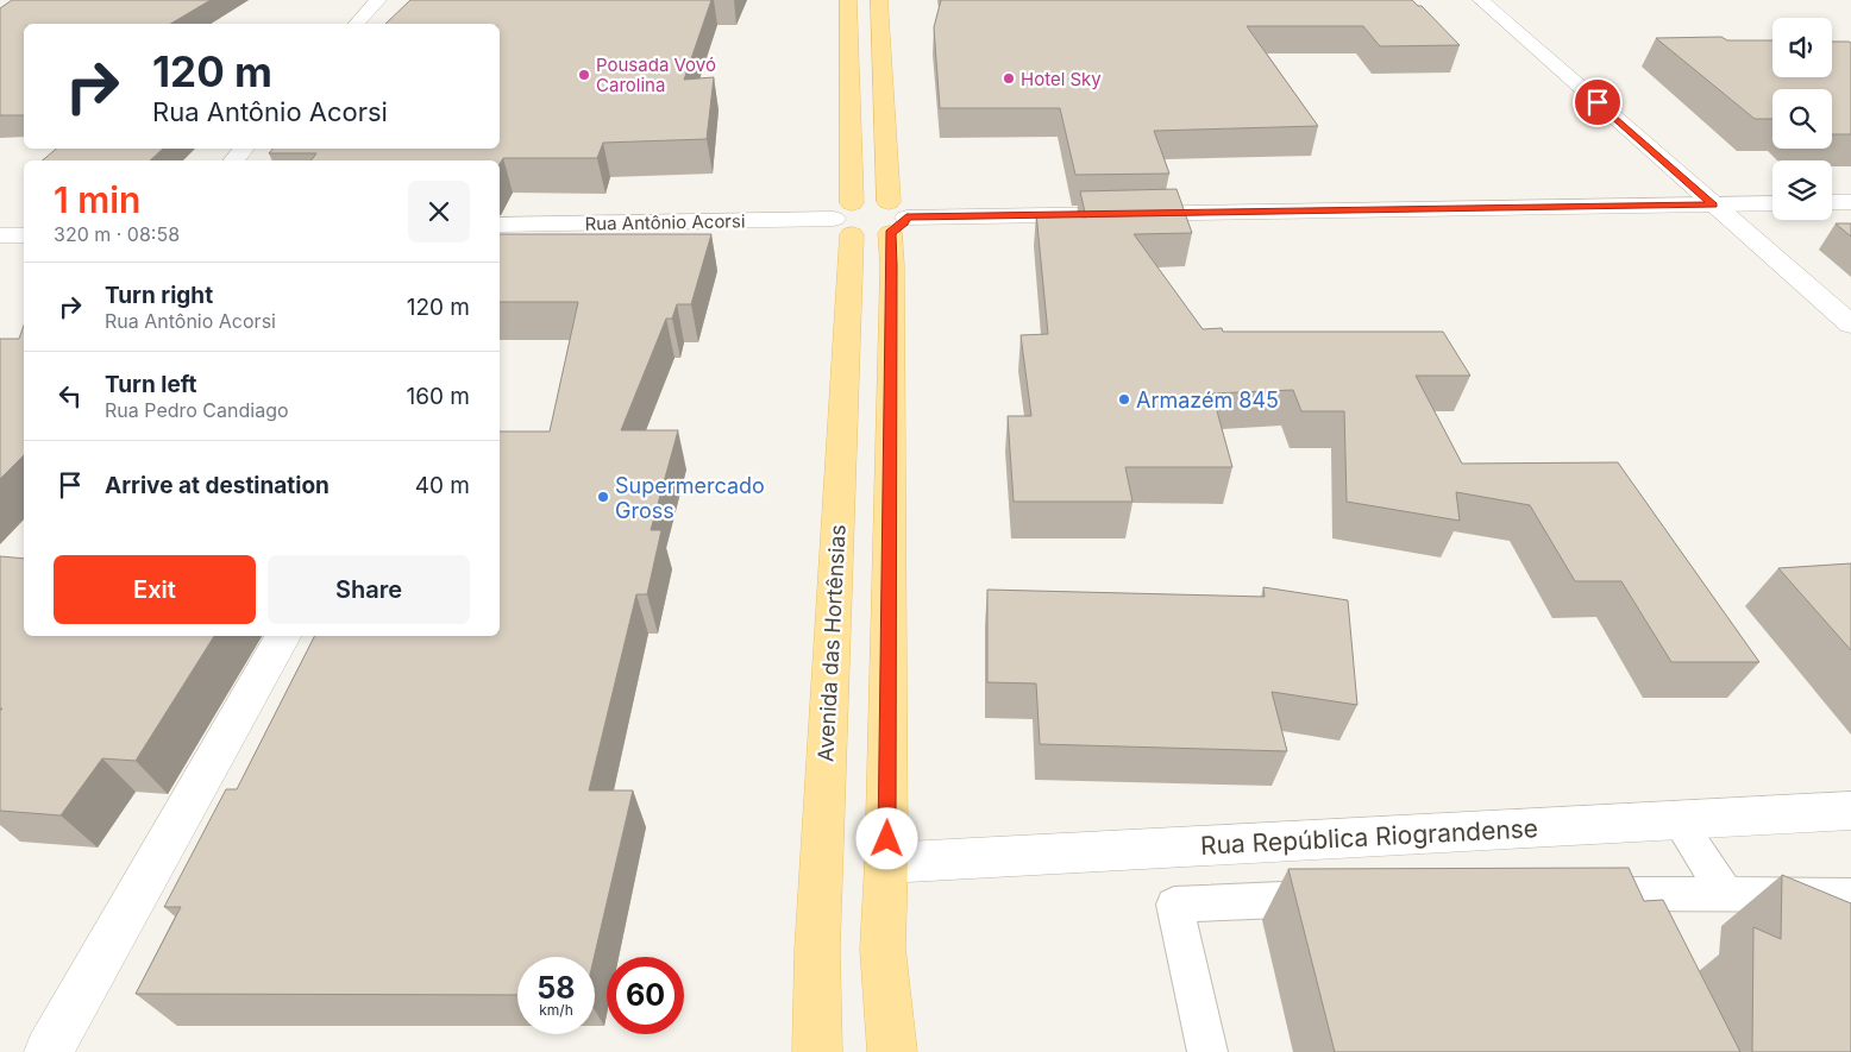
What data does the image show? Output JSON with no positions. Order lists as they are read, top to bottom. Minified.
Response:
{"streets":{"main road":["Avenida das Hortênsias"],"street":["Rua Antônio Acorsi","Rua República Riograndense"]},"crossings":[["Rua Antônio Acorsi","Avenida das Hortênsias"]],"places":["Pousada Vovó Carolina","Hotel Sky","Armazém 845","Supermercado Gross"],"page":{"turn":["120 m","Rua Antônio Acorsi"],"heading":["1 min","320 m · 08:58"],"list":[{"name":"Turn right","note":"Rua Antônio Acorsi","value":"120 m"},{"name":"Turn left","note":"Rua Pedro Candiago","value":"160 m"},{"name":"Arrive at destination","value":"40 m"}],"buttons":["Exit","Share"],"speed":"58 km/h","limit":"60"}}
